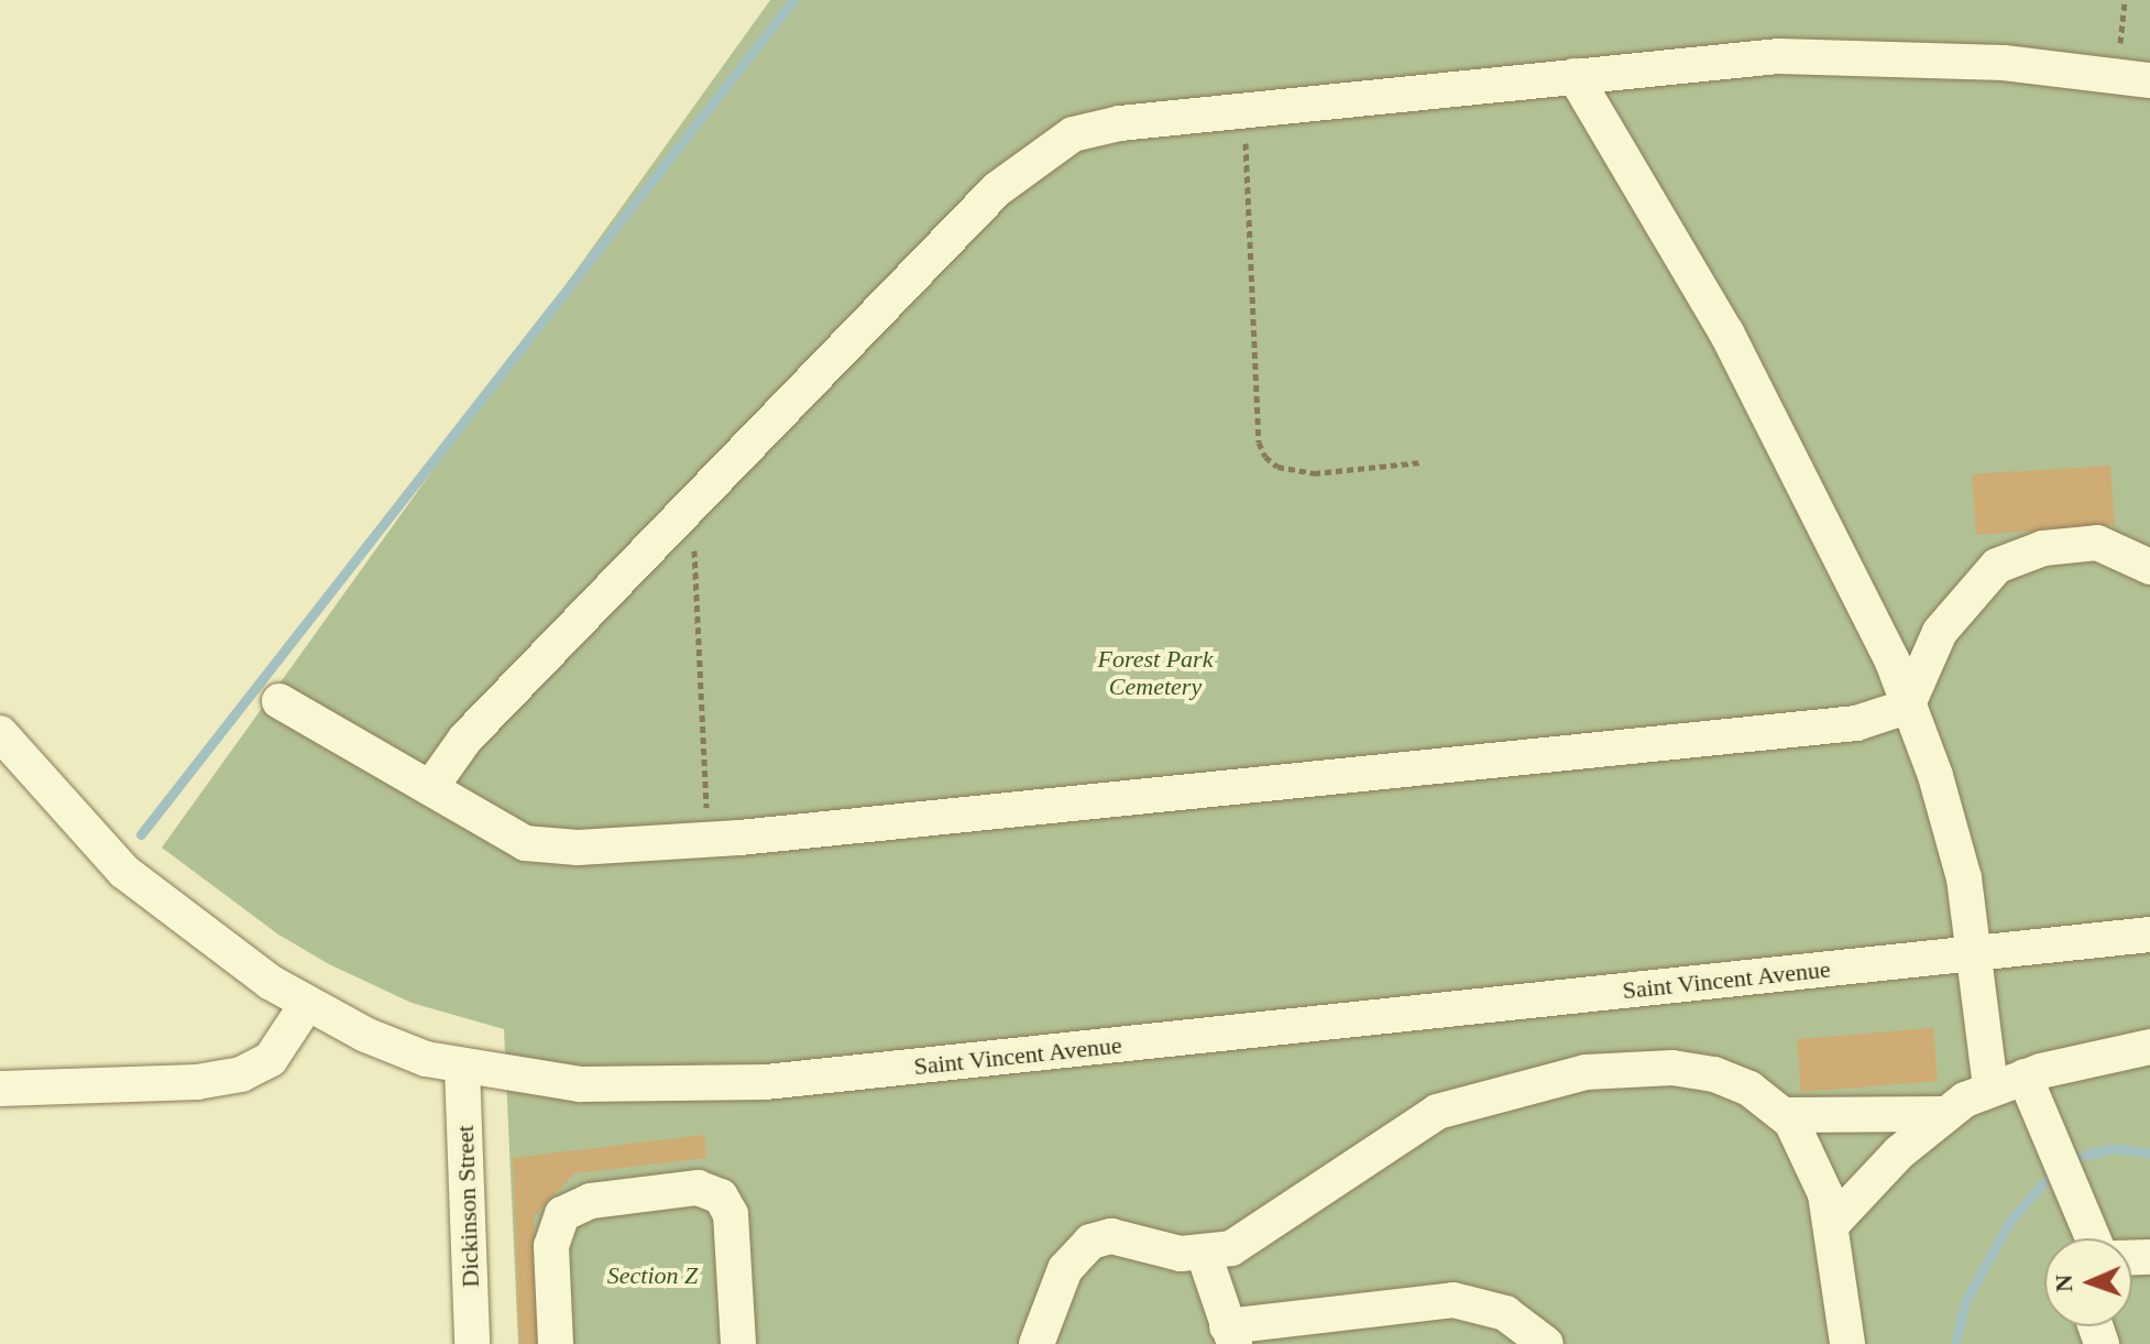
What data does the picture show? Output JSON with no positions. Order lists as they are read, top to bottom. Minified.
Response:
{"streets":{"street":["Saint Vincent Avenue","Dickinson Street"]},"crossings":[["Saint Vincent Avenue","Dickinson Street"]],"parks":["Forest Park Cemetery","Section Z"],"north":"left"}
